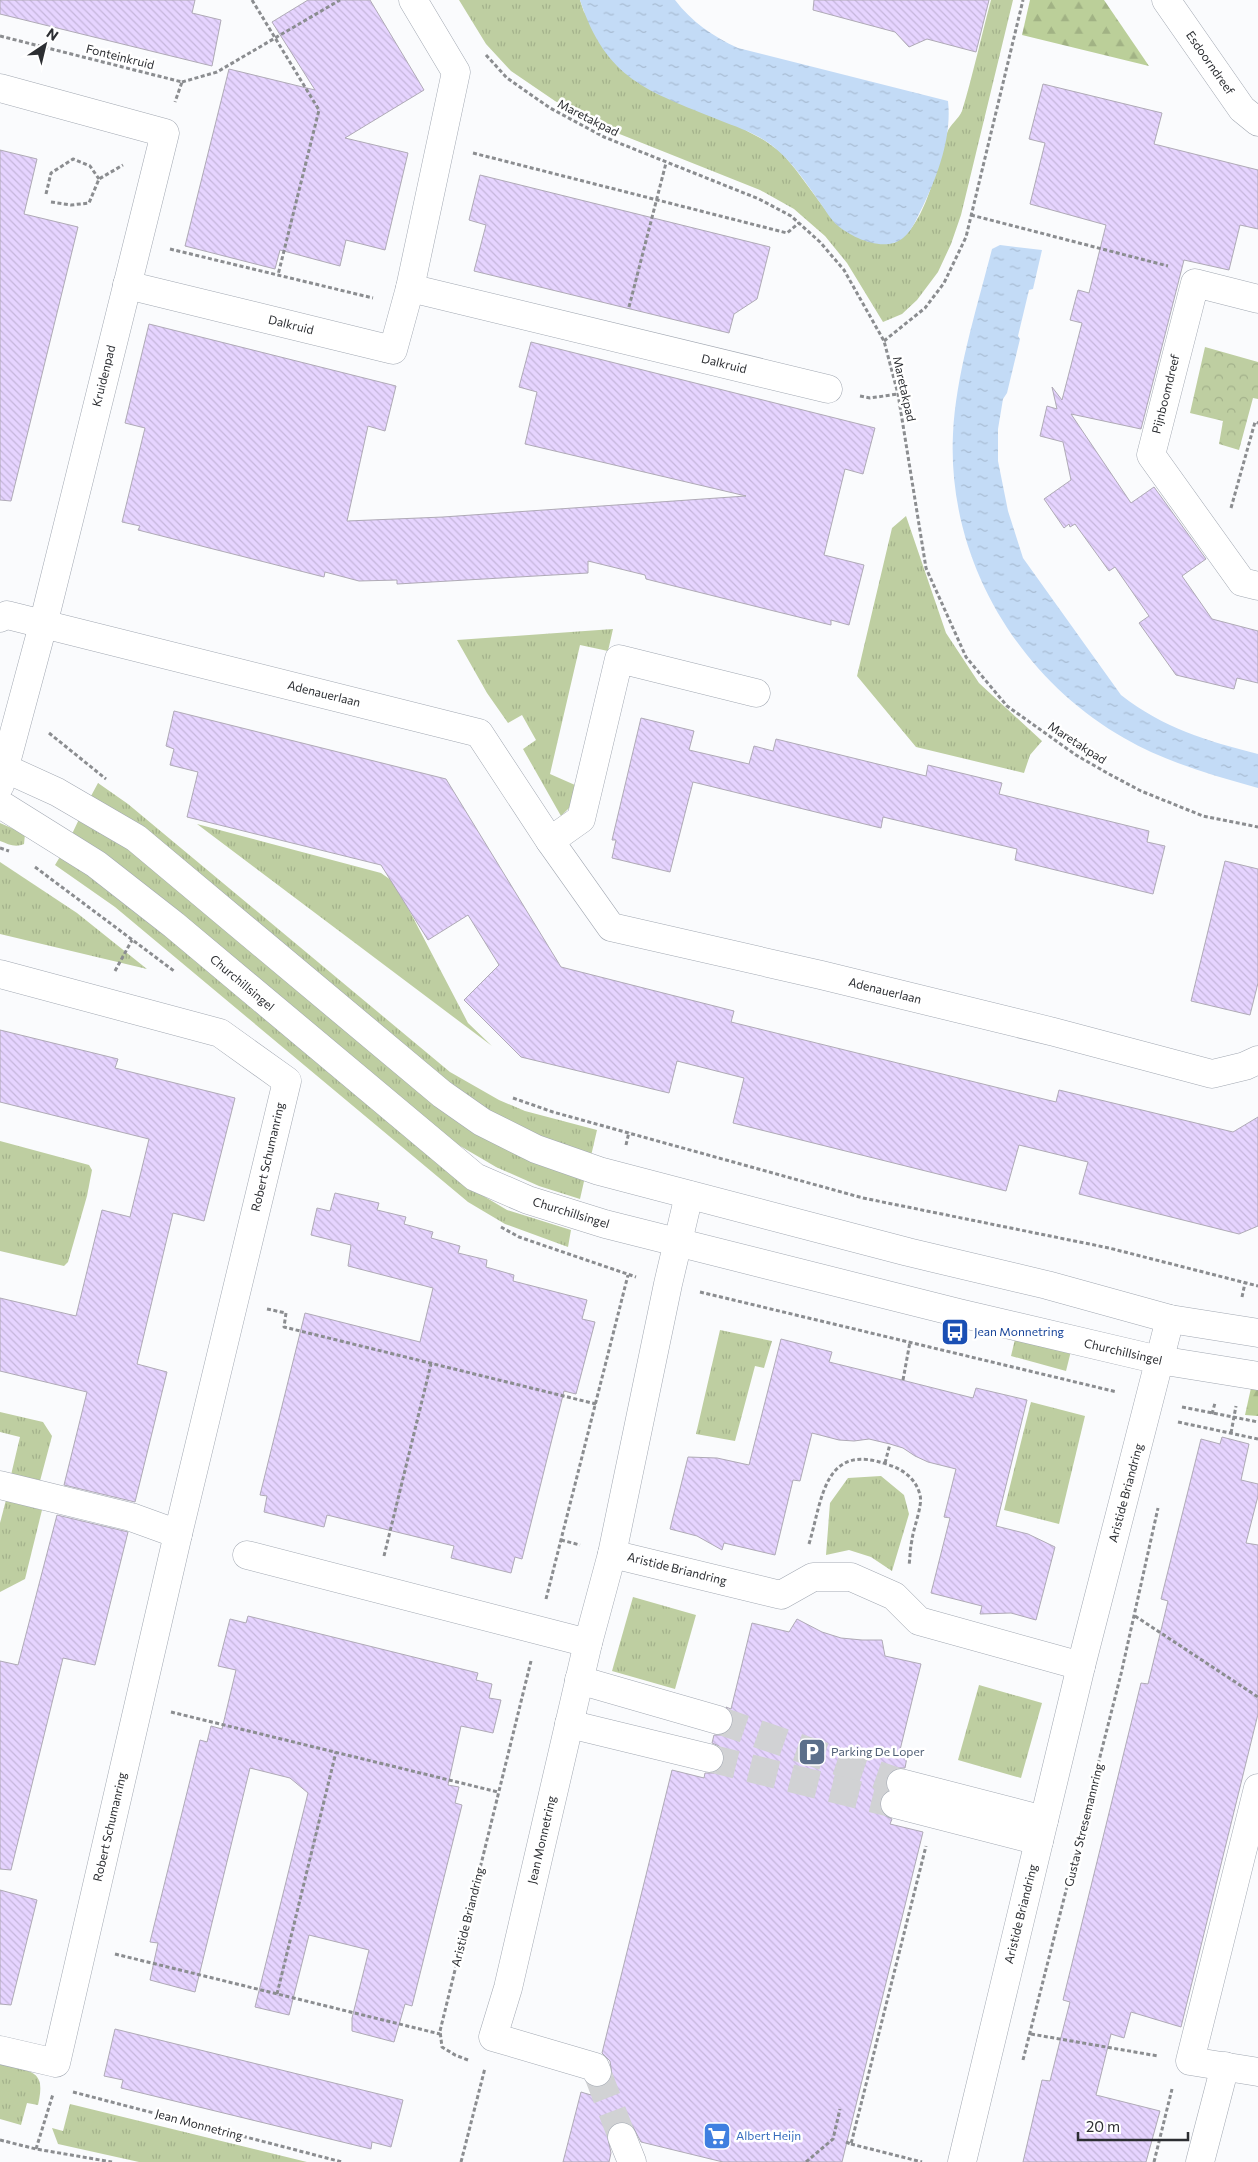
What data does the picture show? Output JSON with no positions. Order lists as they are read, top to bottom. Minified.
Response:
{"streets":{"street":["Esdoorndreef","Dalkruid","Kruidenpad","Pijnboomdreef","Adenauerlaan","Churchillsingel","Robert Schumanring","Aristide Briandring","Jean Monnetring"],"path":["Fonteinkruid","Maretakpad","Gustav Stresemannring"]},"crossings":[["Dalkruid","Kruidenpad"],["Kruidenpad","Adenauerlaan"],["Churchillsingel","Aristide Briandring"],["Robert Schumanring","Jean Monnetring"],["Aristide Briandring","Jean Monnetring"]],"places":{"bus stop":["Jean Monnetring"],"parking":["Parking De Loper"],"supermarket":["Albert Heijn"]},"scale_bar":"20 m","north":"top right"}
